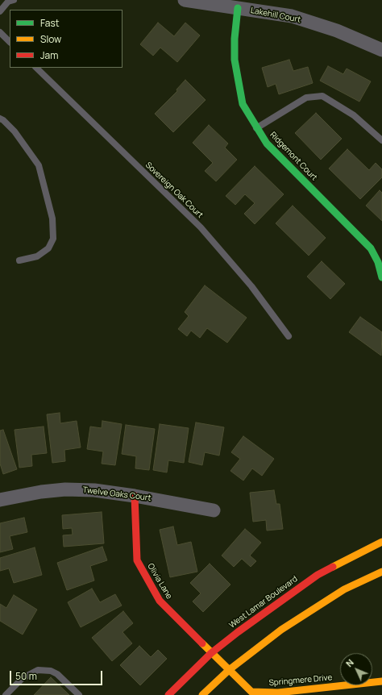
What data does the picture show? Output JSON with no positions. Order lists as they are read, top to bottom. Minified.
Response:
{"streets":{"street":["Lakehill Court","Ridgemont Court","Twelve Oaks Court","Olivia Lane","West Lamar Boulevard","Springmere Drive"],"lane":["Sovereign Oak Court"]},"crossings":[["Lakehill Court","Ridgemont Court"],["Twelve Oaks Court","Olivia Lane"],["Olivia Lane","West Lamar Boulevard"],["Olivia Lane","Springmere Drive"]],"legend":["Fast","Slow","Jam"],"scale_bar":"50 m","north":"top left"}
